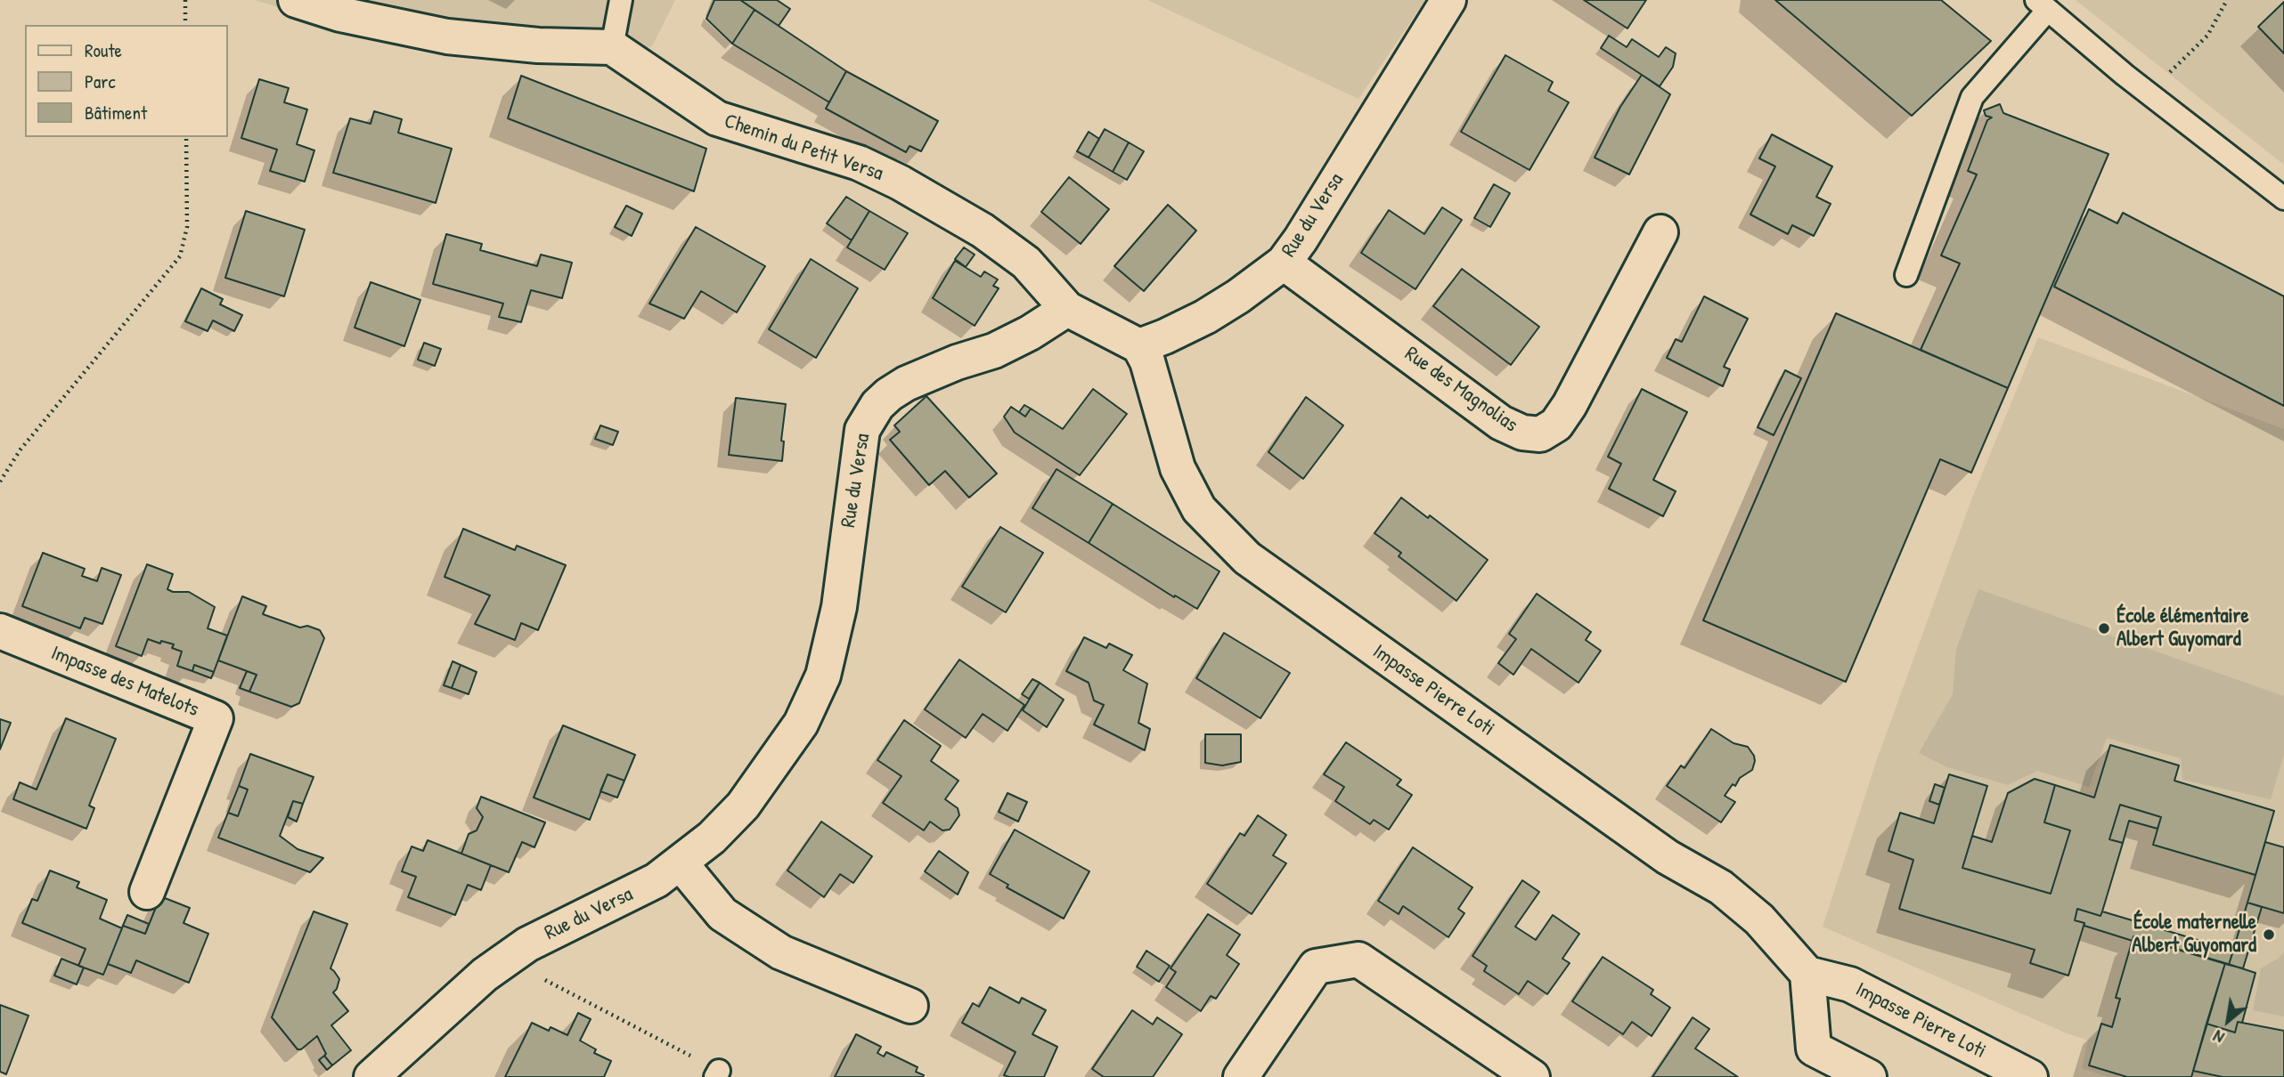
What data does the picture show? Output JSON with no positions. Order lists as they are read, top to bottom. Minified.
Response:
{"streets":{"street":["Chemin du Petit Versa","Rue du Versa","Rue des Magnolias","Impasse des Matelots","Impasse Pierre Loti"]},"crossings":[["Chemin du Petit Versa","Rue du Versa"],["Rue du Versa","Rue des Magnolias"],["Rue du Versa","Impasse Pierre Loti"]],"places":["École élémentaire Albert Guyomard","École maternelle Albert Guyomard"],"legend":["Route","Parc","Bâtiment"],"north":"bottom left"}
